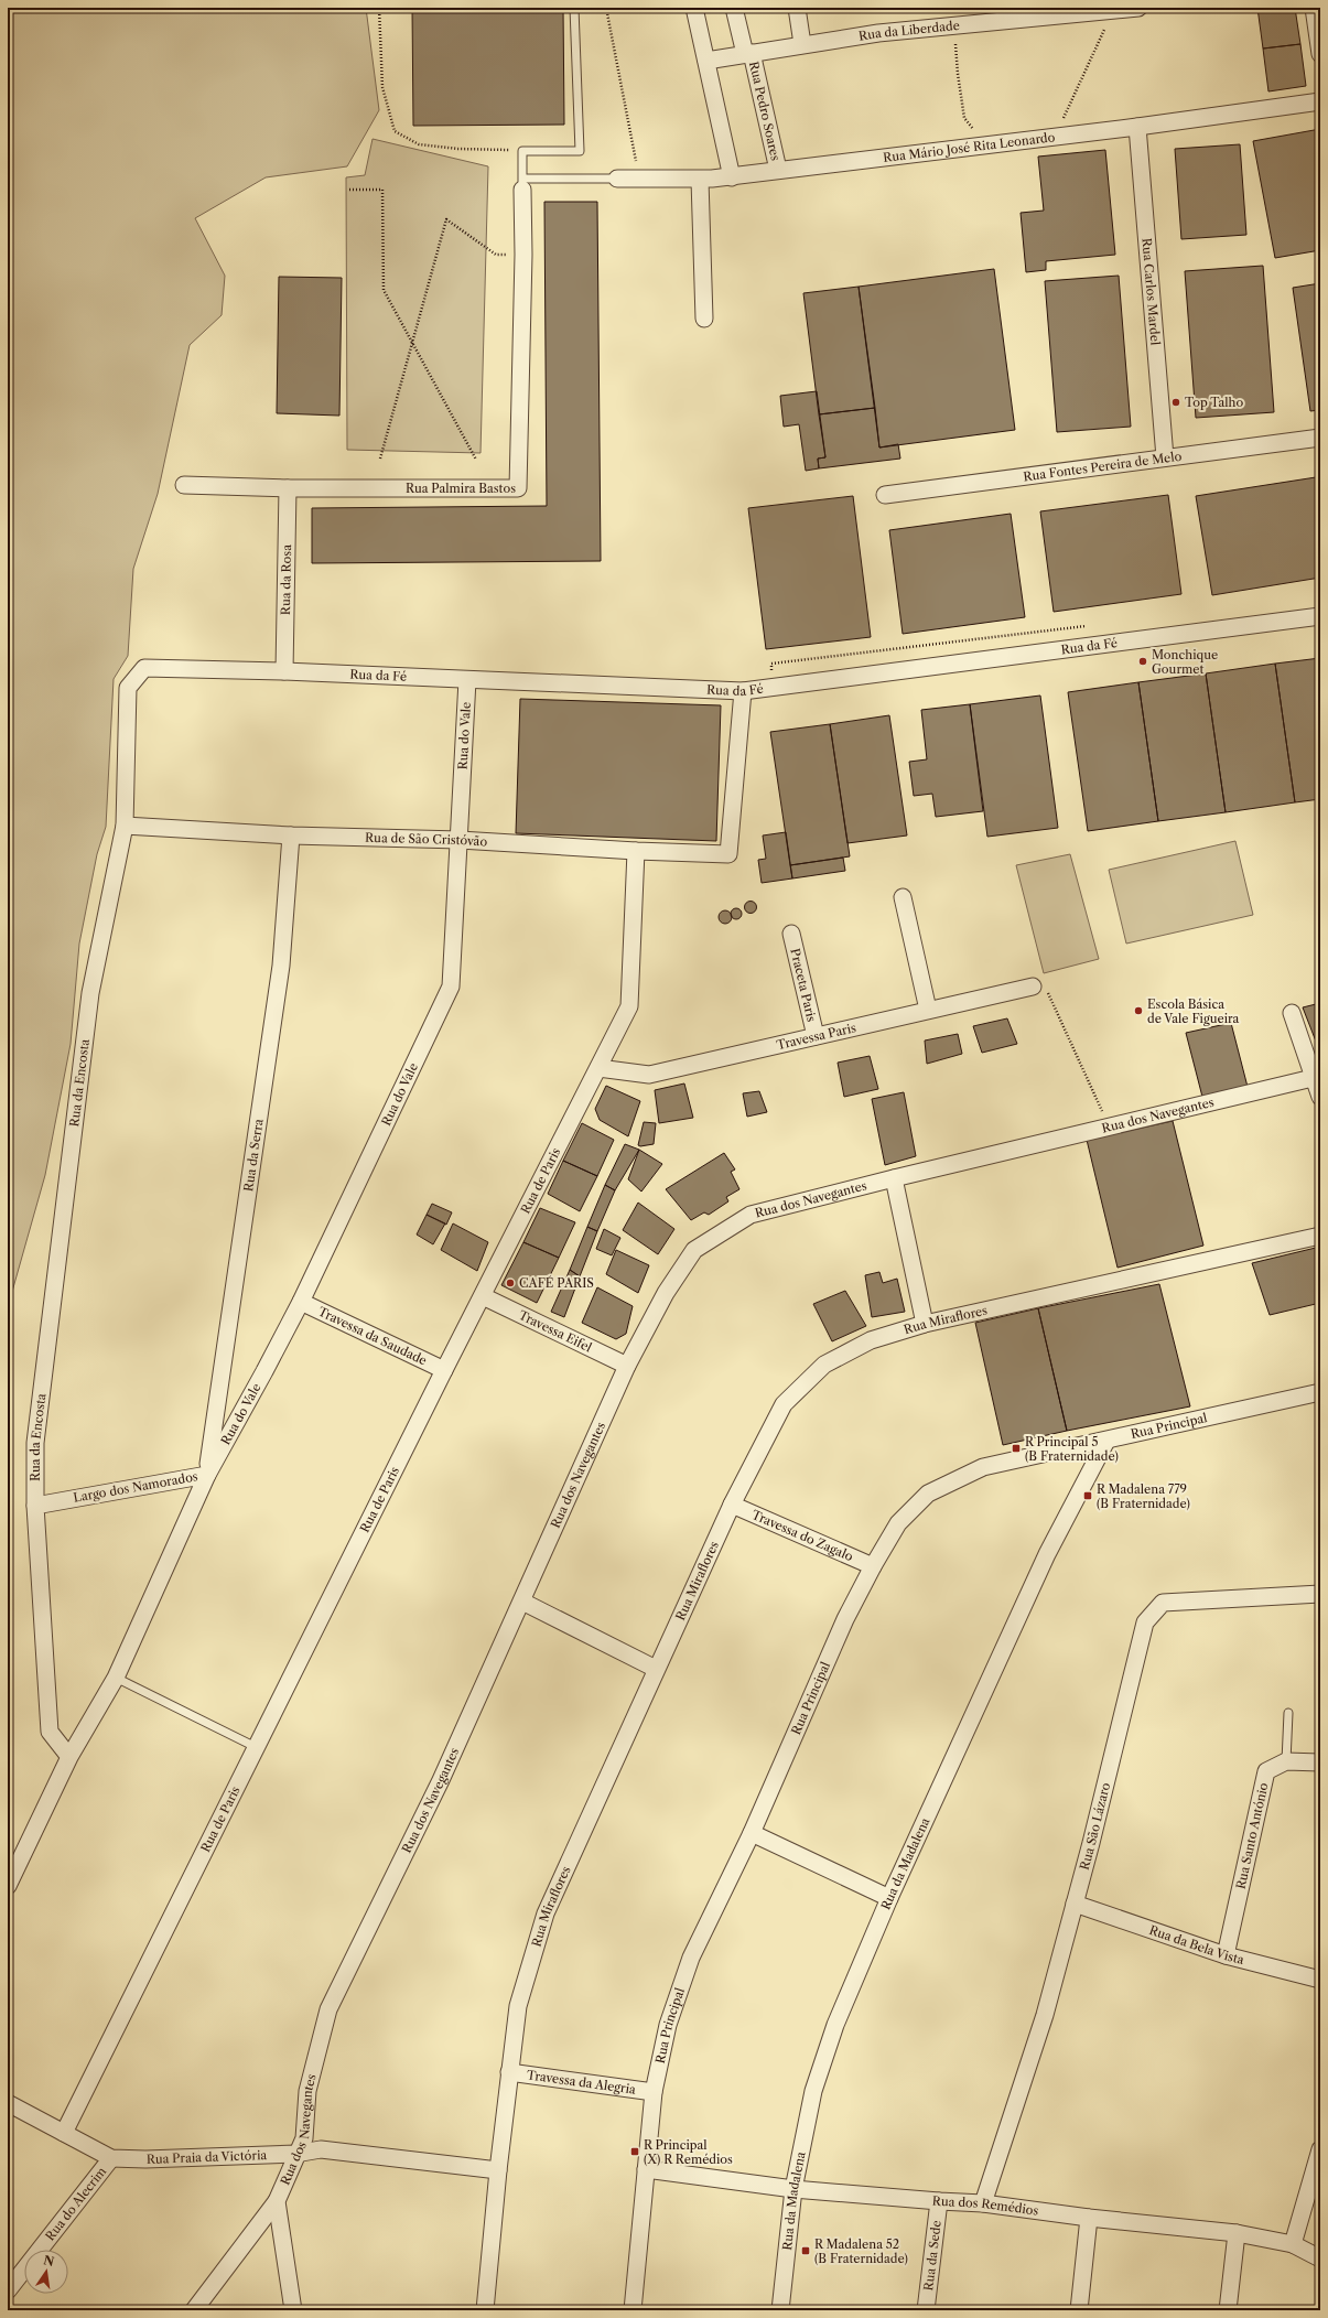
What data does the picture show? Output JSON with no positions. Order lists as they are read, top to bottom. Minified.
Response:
{"streets":{"street":["Rua da Liberdade","Rua Pedro Soares","Rua Mário José Rita Leonardo","Rua Carlos Mardel","Rua Fontes Pereira de Melo","Rua Palmira Bastos","Rua da Rosa","Rua da Fé","Rua do Vale","Rua de São Cristóvão","Praceta Paris","Travessa Paris","Rua da Encosta","Rua dos Navegantes","Rua da Serra","Rua de Paris","Rua Miraflores","Travessa Eifel","Travessa da Saudade","Rua Principal","Largo dos Namorados","Travessa do Zagalo","Rua São Lázaro","Rua Santo António","Rua da Madalena","Rua da Bela Vista","Travessa da Alegria","Rua Praia da Victória","Rua do Alecrim","Rua dos Remédios","Rua da Sede"]},"crossings":[["Rua da Liberdade","Rua Pedro Soares"],["Rua Pedro Soares","Rua Mário José Rita Leonardo"],["Rua Mário José Rita Leonardo","Rua Carlos Mardel"],["Rua Carlos Mardel","Rua Fontes Pereira de Melo"],["Rua Palmira Bastos","Rua da Rosa"],["Rua da Rosa","Rua da Fé"],["Rua da Fé","Rua do Vale"],["Rua da Fé","Rua de São Cristóvão"],["Rua da Fé","Rua da Encosta"],["Rua do Vale","Rua de São Cristóvão"],["Rua do Vale","Rua da Serra"],["Rua do Vale","Travessa da Saudade"],["Rua do Vale","Largo dos Namorados"],["Rua de São Cristóvão","Rua da Encosta"],["Rua de São Cristóvão","Rua da Serra"],["Rua de São Cristóvão","Rua de Paris"],["Praceta Paris","Travessa Paris"],["Travessa Paris","Rua de Paris"],["Rua da Encosta","Largo dos Namorados"],["Rua dos Navegantes","Travessa Eifel"],["Rua dos Navegantes","Rua Praia da Victória"],["Rua da Serra","Largo dos Namorados"],["Rua de Paris","Travessa Eifel"],["Rua de Paris","Travessa da Saudade"],["Rua de Paris","Rua Praia da Victória"],["Rua Miraflores","Travessa do Zagalo"],["Rua Miraflores","Travessa da Alegria"],["Rua Miraflores","Rua Praia da Victória"],["Rua Principal","Travessa do Zagalo"],["Rua Principal","Rua da Madalena"],["Rua Principal","Travessa da Alegria"],["Rua Principal","Rua dos Remédios"],["Rua São Lázaro","Rua da Bela Vista"],["Rua São Lázaro","Rua dos Remédios"],["Rua Santo António","Rua da Bela Vista"],["Rua da Madalena","Rua dos Remédios"],["Rua Praia da Victória","Rua do Alecrim"],["Rua dos Remédios","Rua da Sede"]],"places":{"other":["Top Talho","Monchique Gourmet","Escola Básica de Vale Figueira","CAFÉ PARIS"],"transit":["R Principal 5 (B Fraternidade)","R Madalena 779 (B Fraternidade)","R Principal (X) R Remédios","R Madalena 52 (B Fraternidade)"]},"north":"top"}
